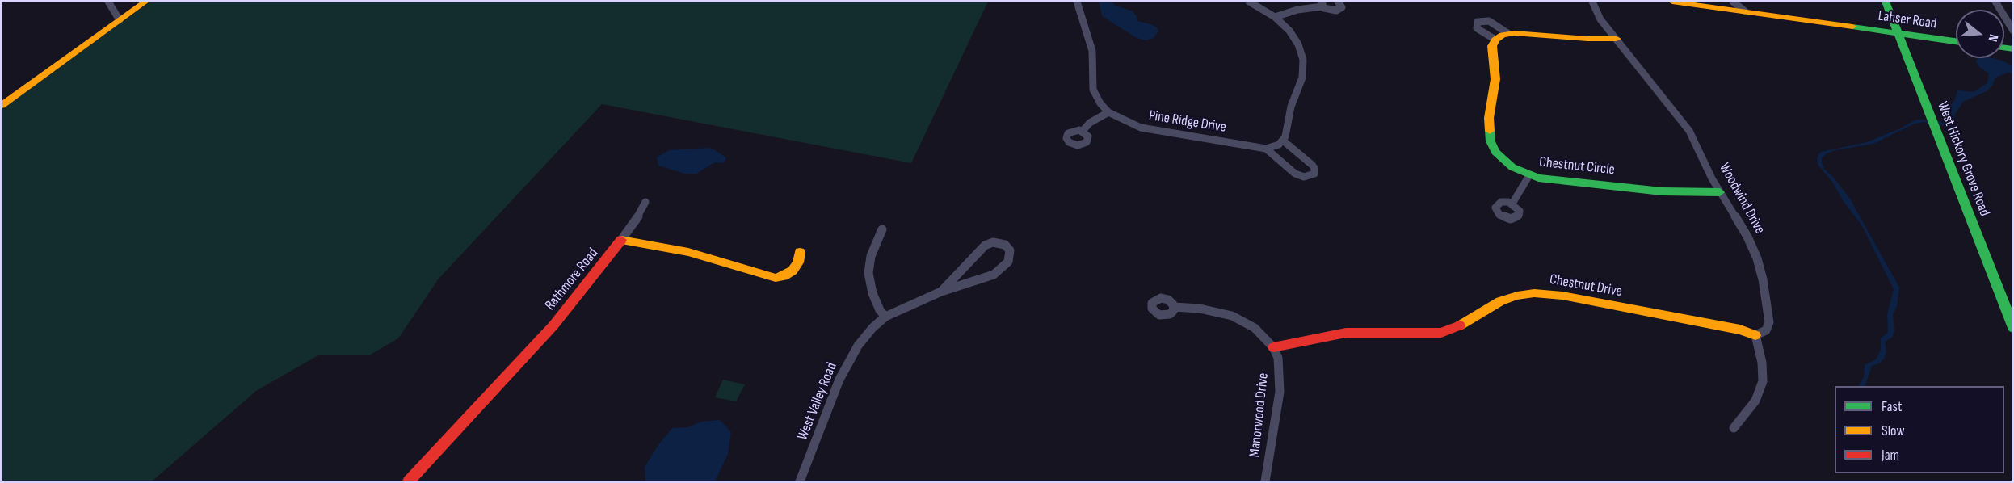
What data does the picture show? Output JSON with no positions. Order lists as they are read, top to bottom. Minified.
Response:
{"streets":{"street":["Lahser Road","Pine Ridge Drive","West Hickory Grove Road","Chestnut Circle","Woodwind Drive","Rathmore Road","Chestnut Drive","West Valley Road","Manorwood Drive"]},"crossings":[["Lahser Road","West Hickory Grove Road"],["Chestnut Circle","Woodwind Drive"],["Woodwind Drive","Chestnut Drive"],["Chestnut Drive","Manorwood Drive"]],"legend":["Fast","Slow","Jam"],"north":"right"}
